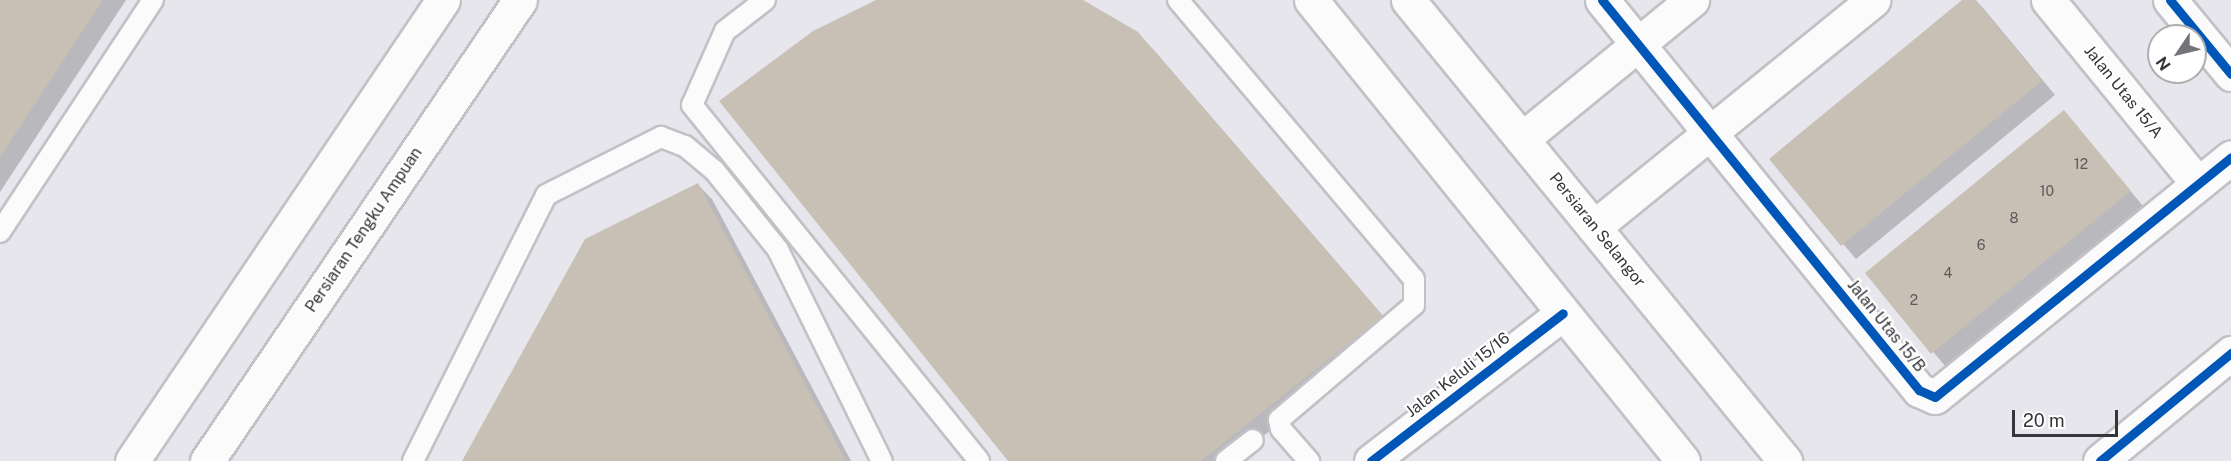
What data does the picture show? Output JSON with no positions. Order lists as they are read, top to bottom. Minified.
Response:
{"streets":{"main road":["Jalan Utas 15/A","Persiaran Tengku Ampuan","Persiaran Selangor","Jalan Utas 15/B","Jalan Keluli 15/16"]},"crossings":[["Jalan Utas 15/A","Jalan Utas 15/B"]],"house_numbers":["12","10","8","6","4","2"],"scale_bar":"20 m","north":"bottom left"}
